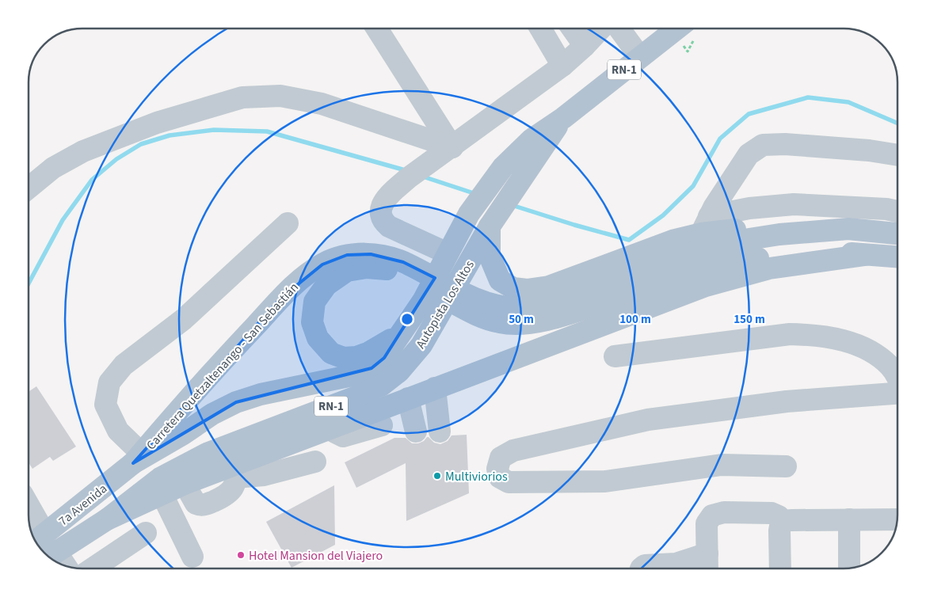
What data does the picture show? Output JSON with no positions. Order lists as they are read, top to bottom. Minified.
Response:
{"streets":{"main road":["RN-1","Autopista Los Altos","Carretera Quetzaltenango - San Sebastián","7a Avenida"]},"crossings":[["Autopista Los Altos","Carretera Quetzaltenango - San Sebastián"],["Autopista Los Altos","7a Avenida"],["Carretera Quetzaltenango - San Sebastián","7a Avenida"]],"places":["Multiviorios","Hotel Mansion del Viajero"],"rings":["50 m","100 m","150 m"]}
